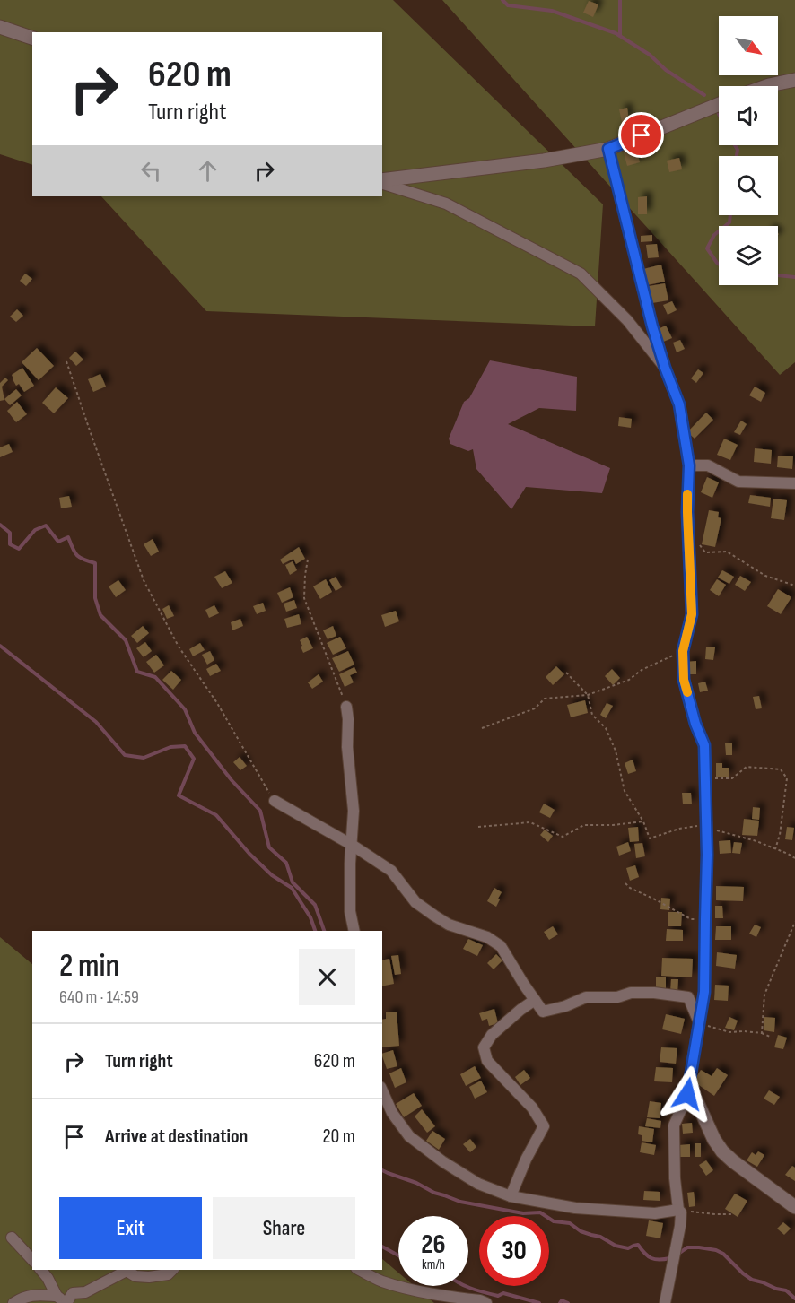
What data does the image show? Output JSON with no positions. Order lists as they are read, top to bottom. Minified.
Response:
{"north":"bottom right","page":{"turn":["620 m","Turn right"],"heading":["2 min","640 m · 14:59"],"list":[{"name":"Turn right","value":"620 m"},{"name":"Arrive at destination","value":"20 m"}],"buttons":["Exit","Share"],"speed":"26 km/h","limit":"30"}}
